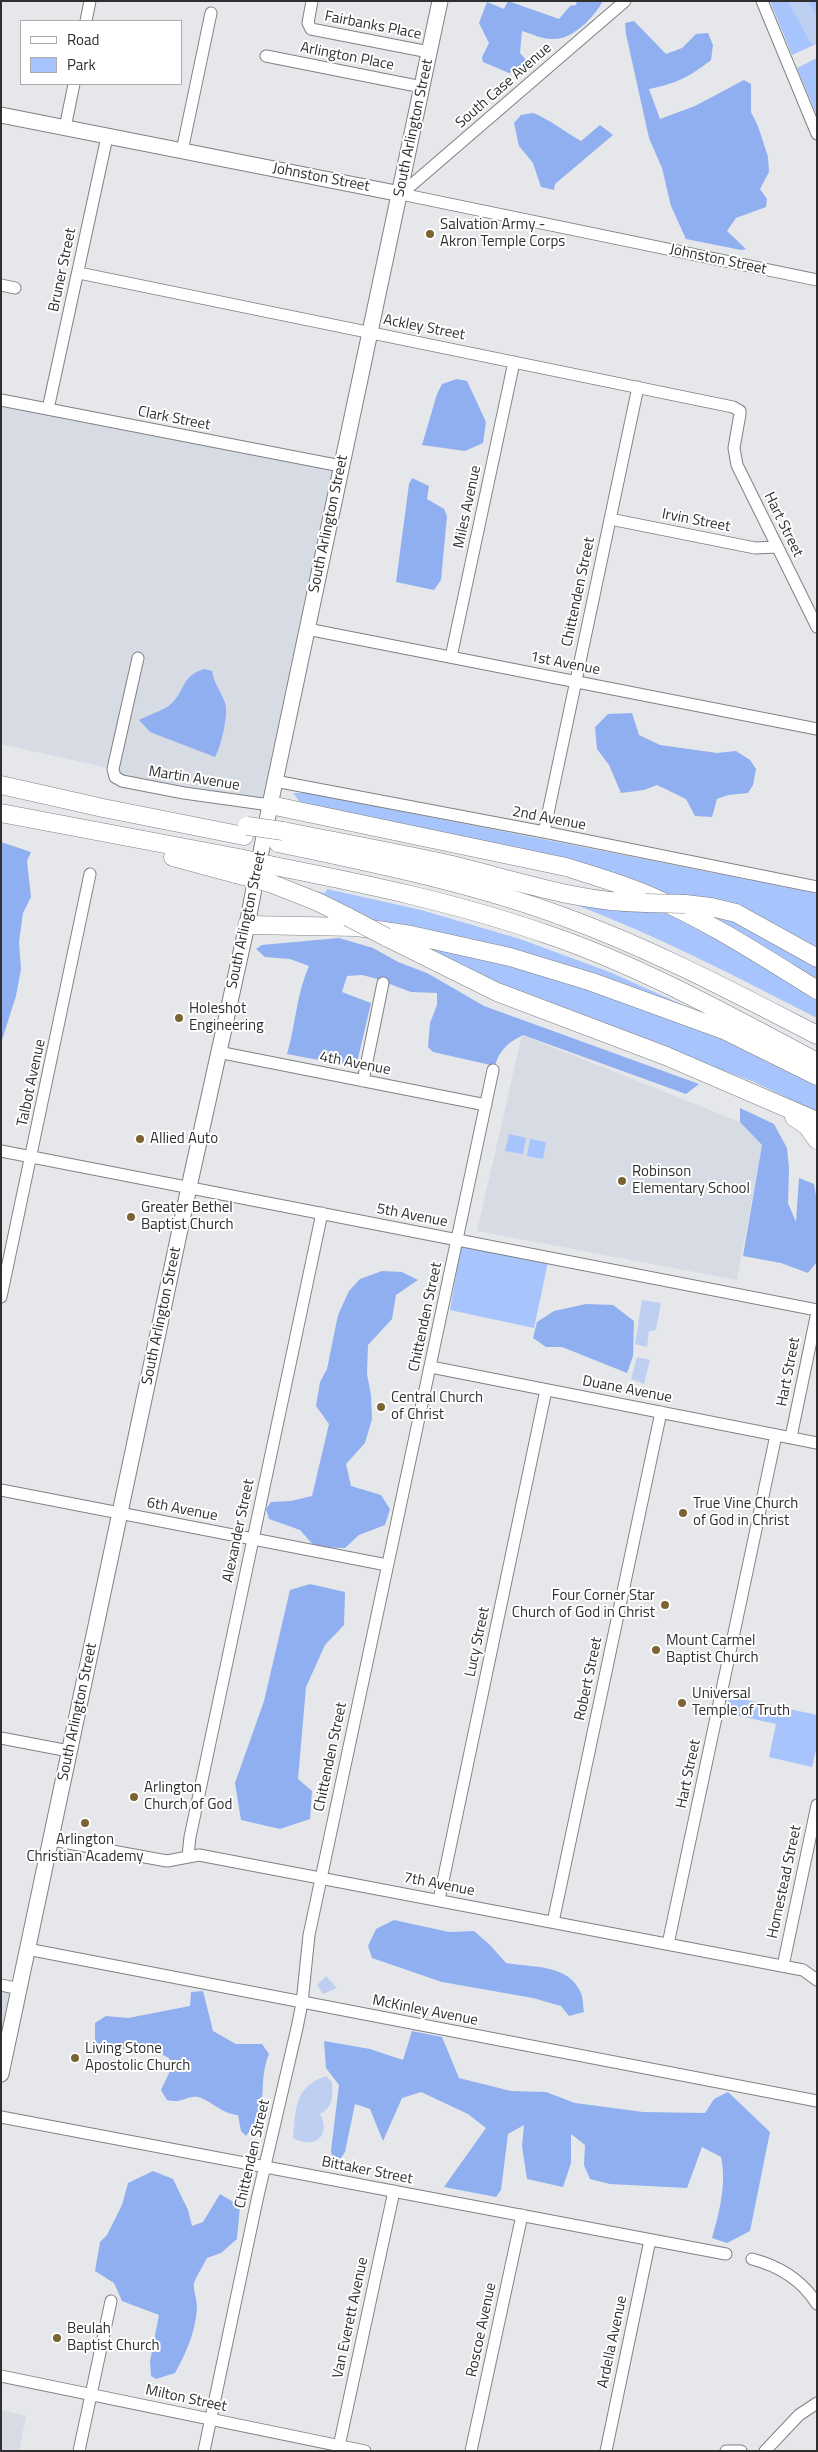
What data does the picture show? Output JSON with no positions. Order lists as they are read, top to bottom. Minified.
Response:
{"streets":{"main road":["South Arlington Street","Johnston Street"],"street":["Fairbanks Place","Arlington Place","South Case Avenue","Bruner Street","Ackley Street","Clark Street","Miles Avenue","Irvin Street","Hart Street","Chittenden Street","1st Avenue","Martin Avenue","2nd Avenue","4th Avenue","Talbot Avenue","5th Avenue","Duane Avenue","6th Avenue","Alexander Street","Lucy Street","Robert Street","Homestead Street","7th Avenue","McKinley Avenue","Bittaker Street","Van Everett Avenue","Roscoe Avenue","Ardella Avenue","Milton Street"]},"crossings":[["Fairbanks Place","South Arlington Street"],["Arlington Place","South Arlington Street"],["South Case Avenue","South Arlington Street"],["South Case Avenue","Johnston Street"],["South Arlington Street","Johnston Street"],["South Arlington Street","Ackley Street"],["South Arlington Street","Clark Street"],["South Arlington Street","1st Avenue"],["South Arlington Street","Martin Avenue"],["South Arlington Street","2nd Avenue"],["South Arlington Street","4th Avenue"],["South Arlington Street","5th Avenue"],["South Arlington Street","6th Avenue"],["South Arlington Street","7th Avenue"],["South Arlington Street","McKinley Avenue"],["Johnston Street","Bruner Street"],["Bruner Street","Ackley Street"],["Bruner Street","Clark Street"],["Ackley Street","Miles Avenue"],["Ackley Street","Hart Street"],["Ackley Street","Chittenden Street"],["Miles Avenue","1st Avenue"],["Irvin Street","Hart Street"],["Irvin Street","Chittenden Street"],["Hart Street","5th Avenue"],["Hart Street","Duane Avenue"],["Hart Street","7th Avenue"],["Chittenden Street","1st Avenue"],["Chittenden Street","2nd Avenue"],["Chittenden Street","4th Avenue"],["Chittenden Street","5th Avenue"],["Chittenden Street","Duane Avenue"],["Chittenden Street","6th Avenue"],["Chittenden Street","7th Avenue"],["Chittenden Street","McKinley Avenue"],["Chittenden Street","Bittaker Street"],["Chittenden Street","Milton Street"],["Talbot Avenue","5th Avenue"],["5th Avenue","Alexander Street"],["Duane Avenue","Lucy Street"],["Duane Avenue","Robert Street"],["6th Avenue","Alexander Street"],["Alexander Street","7th Avenue"],["Lucy Street","7th Avenue"],["Robert Street","7th Avenue"],["Homestead Street","7th Avenue"],["Bittaker Street","Van Everett Avenue"],["Bittaker Street","Roscoe Avenue"],["Bittaker Street","Ardella Avenue"],["Van Everett Avenue","Milton Street"]],"places":["Salvation Army - Akron Temple Corps","Holeshot Engineering","Allied Auto","Robinson Elementary School","Greater Bethel Baptist Church","Central Church of Christ","True Vine Church of God in Christ","Four Corner Star Church of God in Christ","Mount Carmel Baptist Church","Universal Temple of Truth","Arlington Church of God","Arlington Christian Academy","Living Stone Apostolic Church","Beulah Baptist Church"],"legend":["Road","Park"]}
